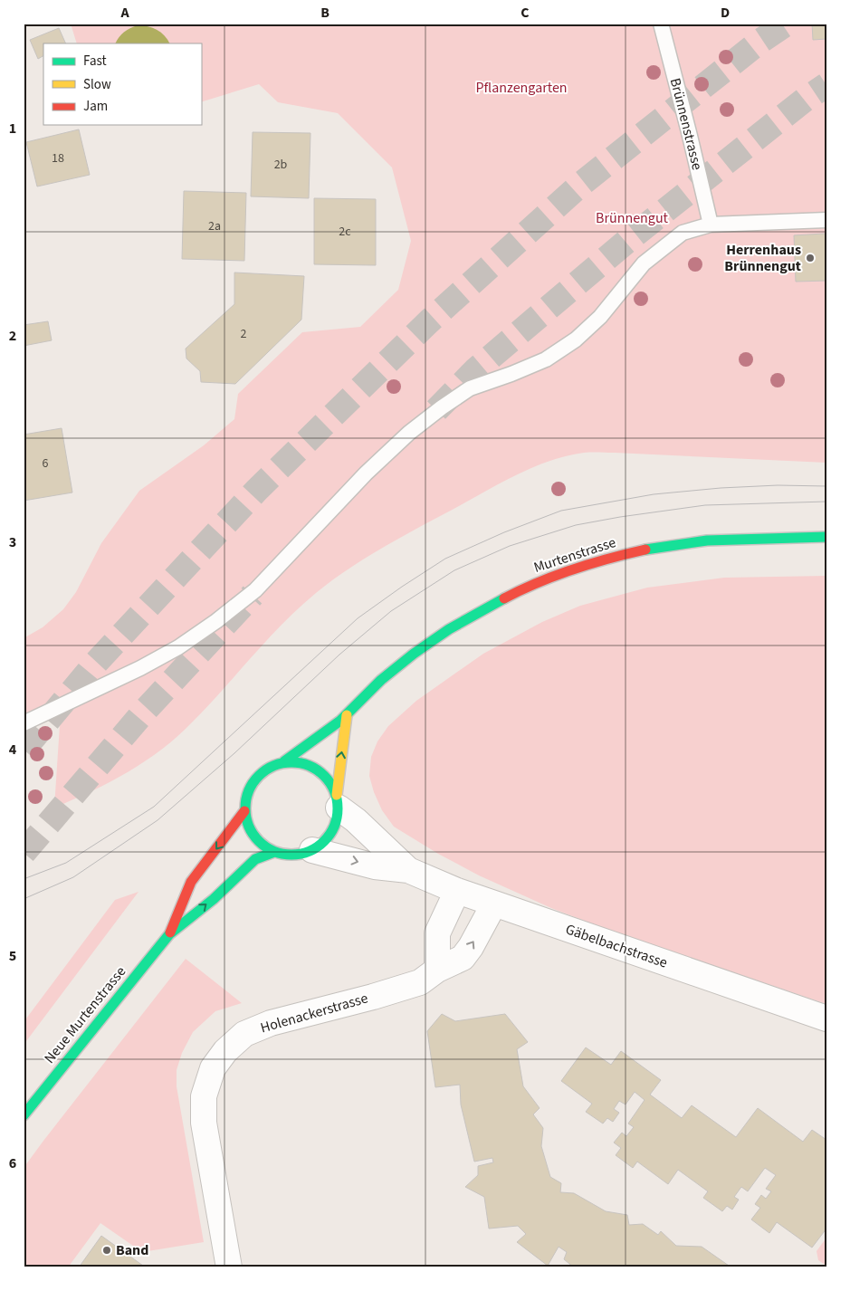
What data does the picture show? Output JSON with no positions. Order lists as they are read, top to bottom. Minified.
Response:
{"streets":{"main road":["Murtenstrasse","Neue Murtenstrasse"],"street":["Gäbelbachstrasse","Holenackerstrasse"],"lane":["Brünnenstrasse"]},"crossings":[["Murtenstrasse","Gäbelbachstrasse"],["Murtenstrasse","Neue Murtenstrasse"],["Gäbelbachstrasse","Holenackerstrasse"],["Gäbelbachstrasse","Neue Murtenstrasse"]],"parks":["Pflanzengarten","Brünnengut"],"places":["Herrenhaus Brünnengut","Band"],"house_numbers":["18","2b","2a","2c","2","6"],"legend":["Fast","Slow","Jam"],"grid":{"columns":["A","B","C","D"],"rows":["1","2","3","4","5","6"]}}
